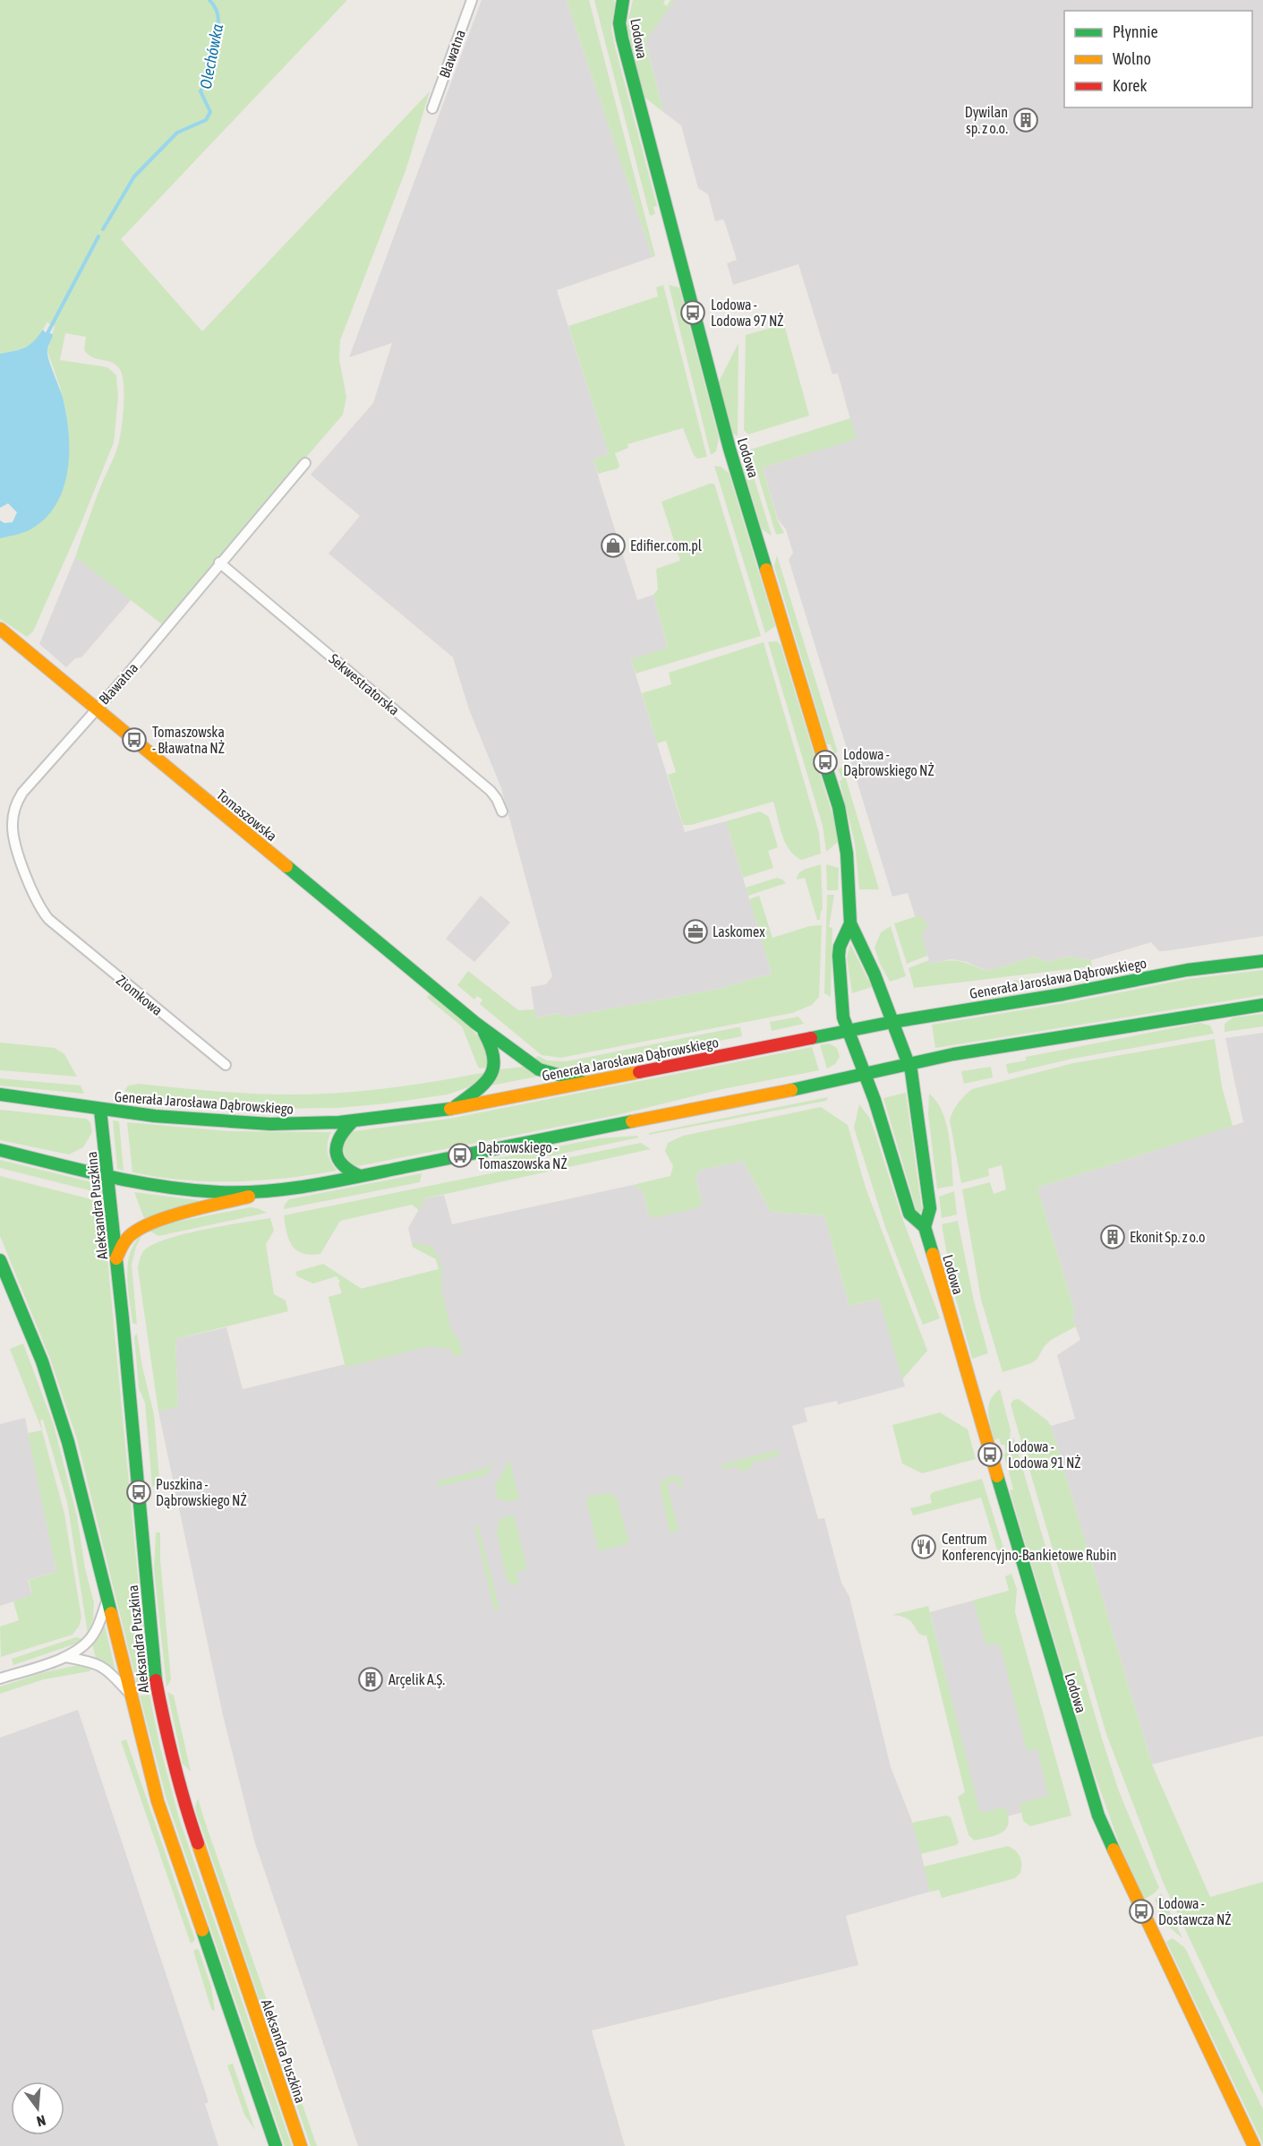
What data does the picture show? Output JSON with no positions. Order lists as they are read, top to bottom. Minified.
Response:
{"streets":{"main road":["Lodowa","Tomaszowska","Generała Jarosława Dąbrowskiego","Aleksandra Puszkina"],"street":["Bławatna","Sekwestratorska","Ziomkowa"]},"crossings":[["Lodowa","Generała Jarosława Dąbrowskiego"],["Bławatna","Sekwestratorska"],["Bławatna","Tomaszowska"],["Bławatna","Ziomkowa"],["Tomaszowska","Generała Jarosława Dąbrowskiego"],["Generała Jarosława Dąbrowskiego","Aleksandra Puszkina"]],"water":["Olechówka"],"places":{"building":["Dywilan sp. z o.o.","Ekonit Sp. z o.o","Arçelik A.Ş."],"bus stop":["Lodowa - Lodowa 97 NŻ","Tomaszowska - Bławatna NŻ","Lodowa - Dąbrowskiego NŻ","Dąbrowskiego - Tomaszowska NŻ","Lodowa - Lodowa 91 NŻ","Puszkina - Dąbrowskiego NŻ","Lodowa - Dostawcza NŻ"],"shop":["Edifier.com.pl"],"office":["Laskomex"],"restaurant":["Centrum Konferencyjno-Bankietowe Rubin"]},"legend":["Płynnie","Wolno","Korek"],"north":"bottom"}
